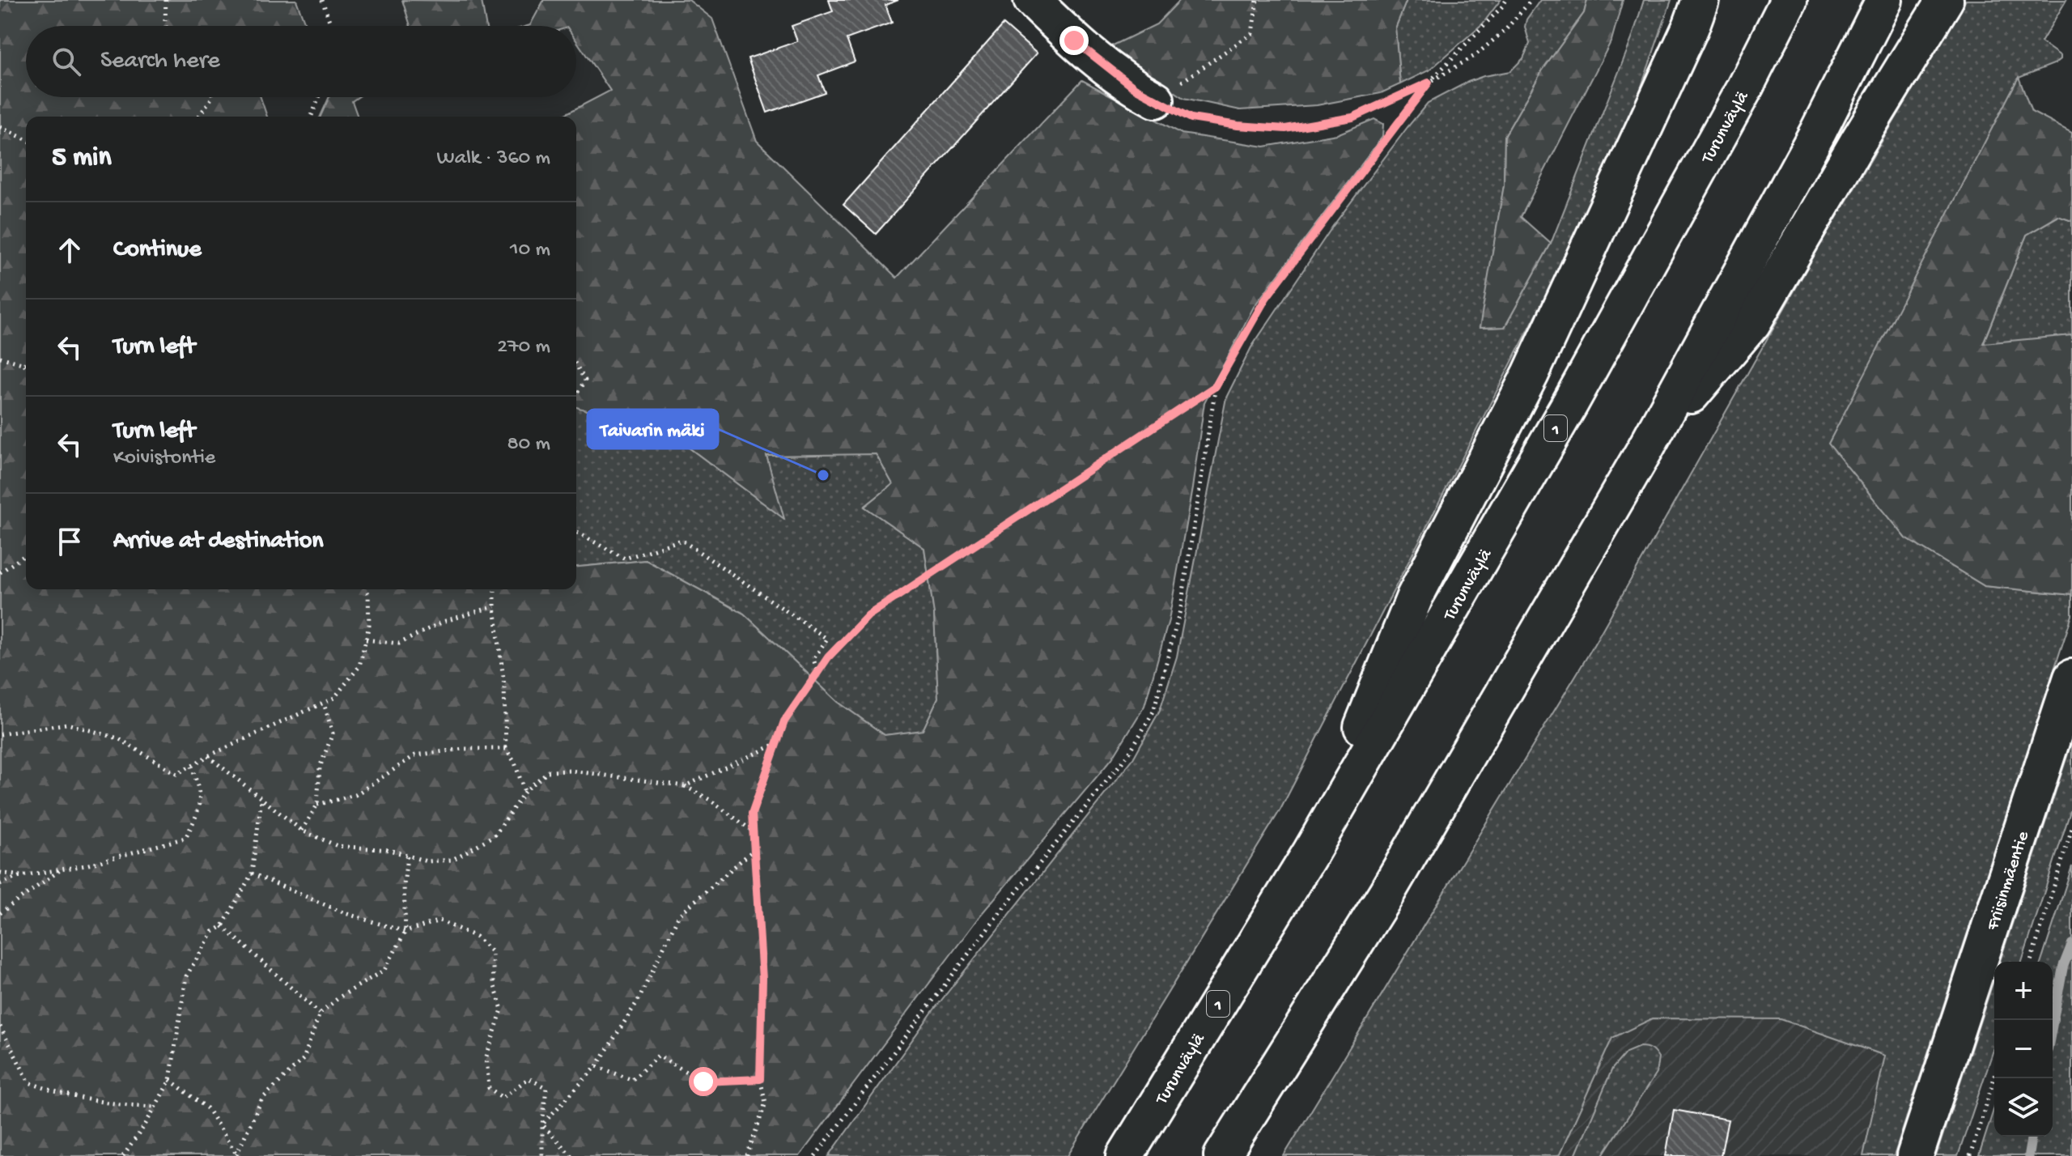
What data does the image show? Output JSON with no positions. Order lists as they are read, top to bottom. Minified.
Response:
{"streets":{"main road":["Turunväylä","1","Friisinmäentie"]},"places":["Taivarin mäki"],"page":{"search":"Search here","heading":["5 min","Walk · 360 m"],"list":[["Continue","10 m"],["Turn left","270 m"],["Turn left","Koivistontie","80 m"],"Arrive at destination"],"map_buttons":["+","−"]}}
